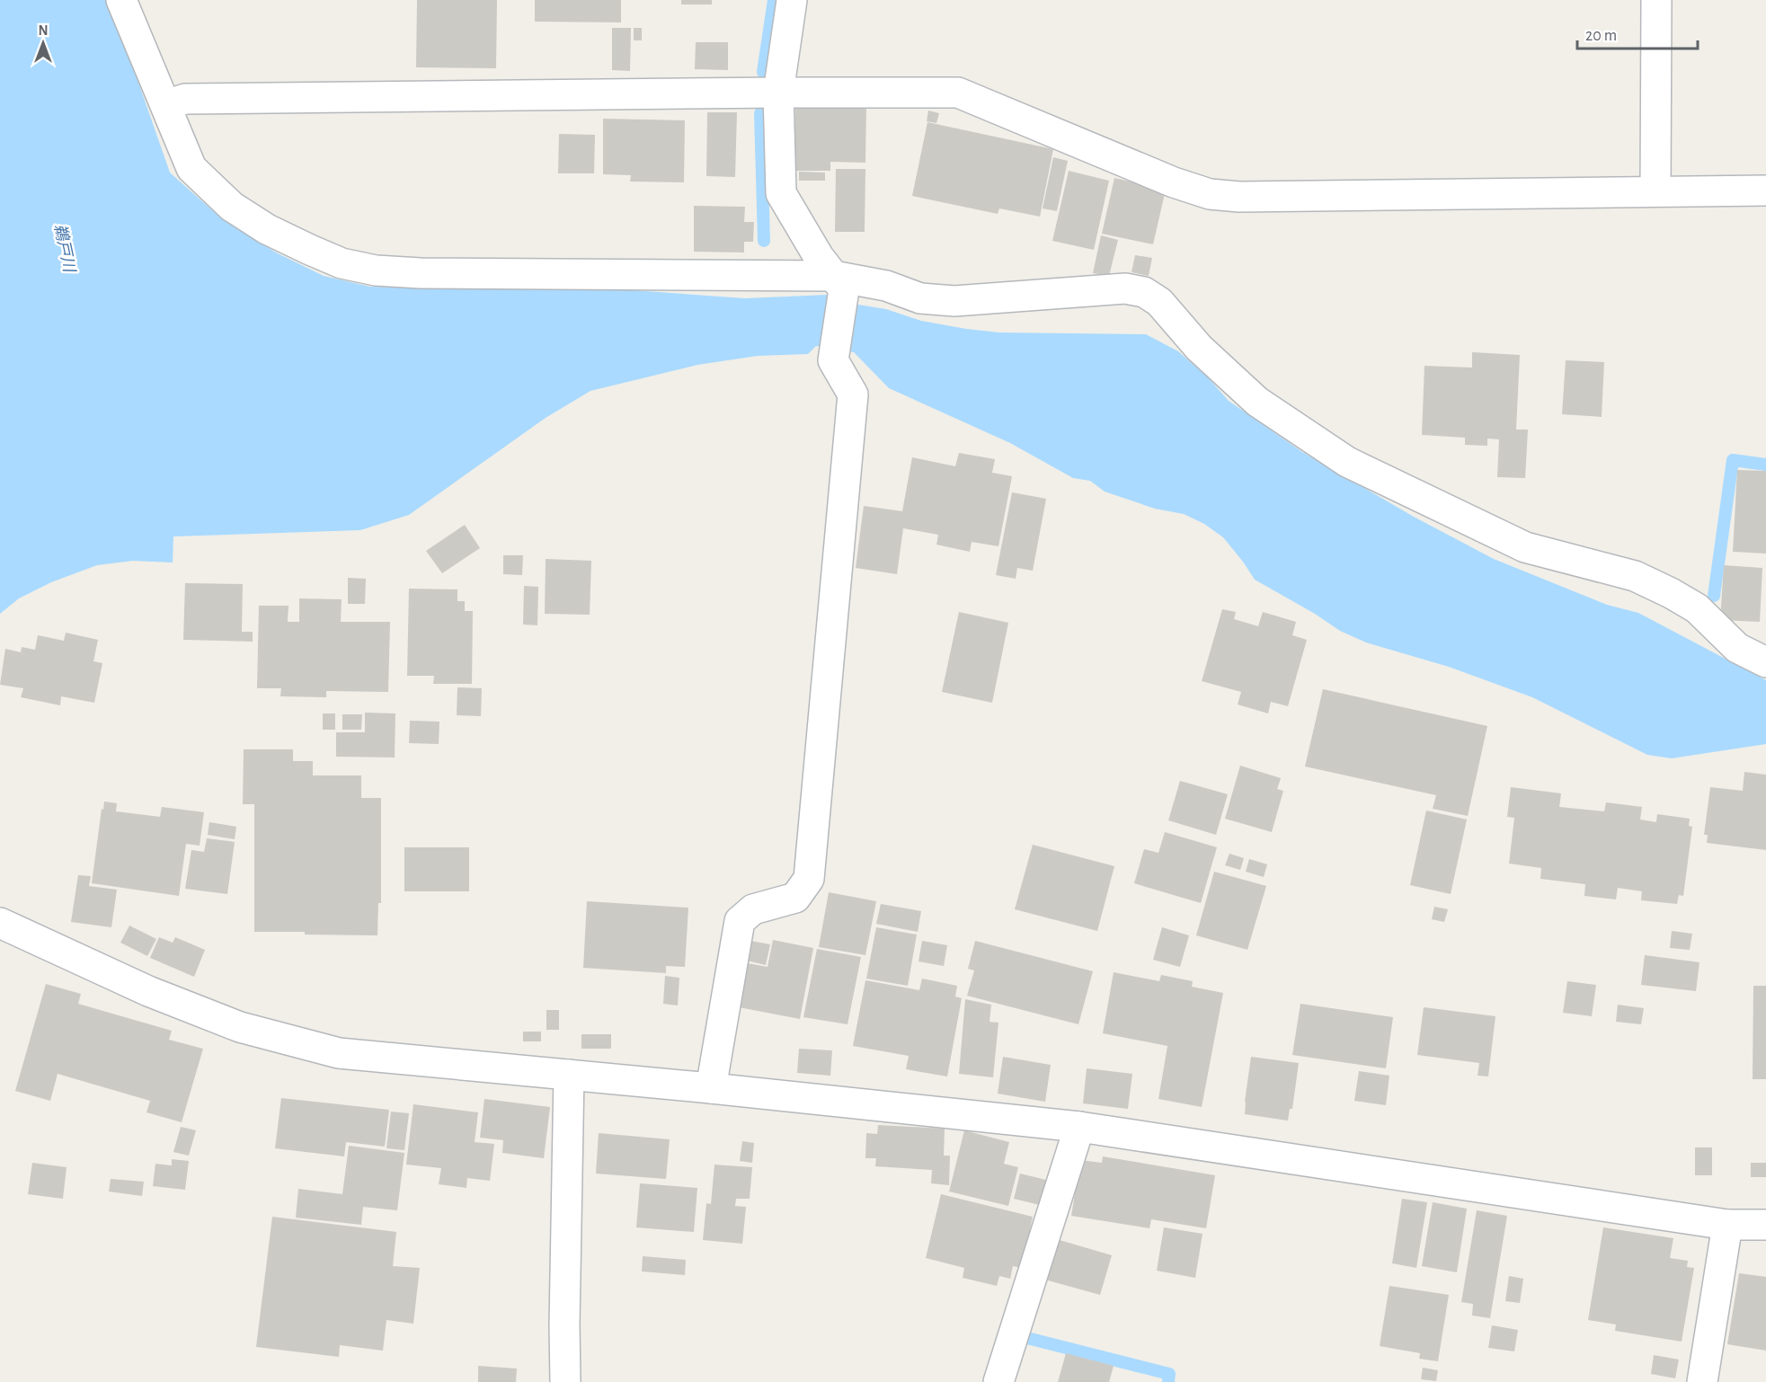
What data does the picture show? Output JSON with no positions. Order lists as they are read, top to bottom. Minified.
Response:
{"water":["鵜戸川"],"scale_bar":"20 m","north":"top"}
